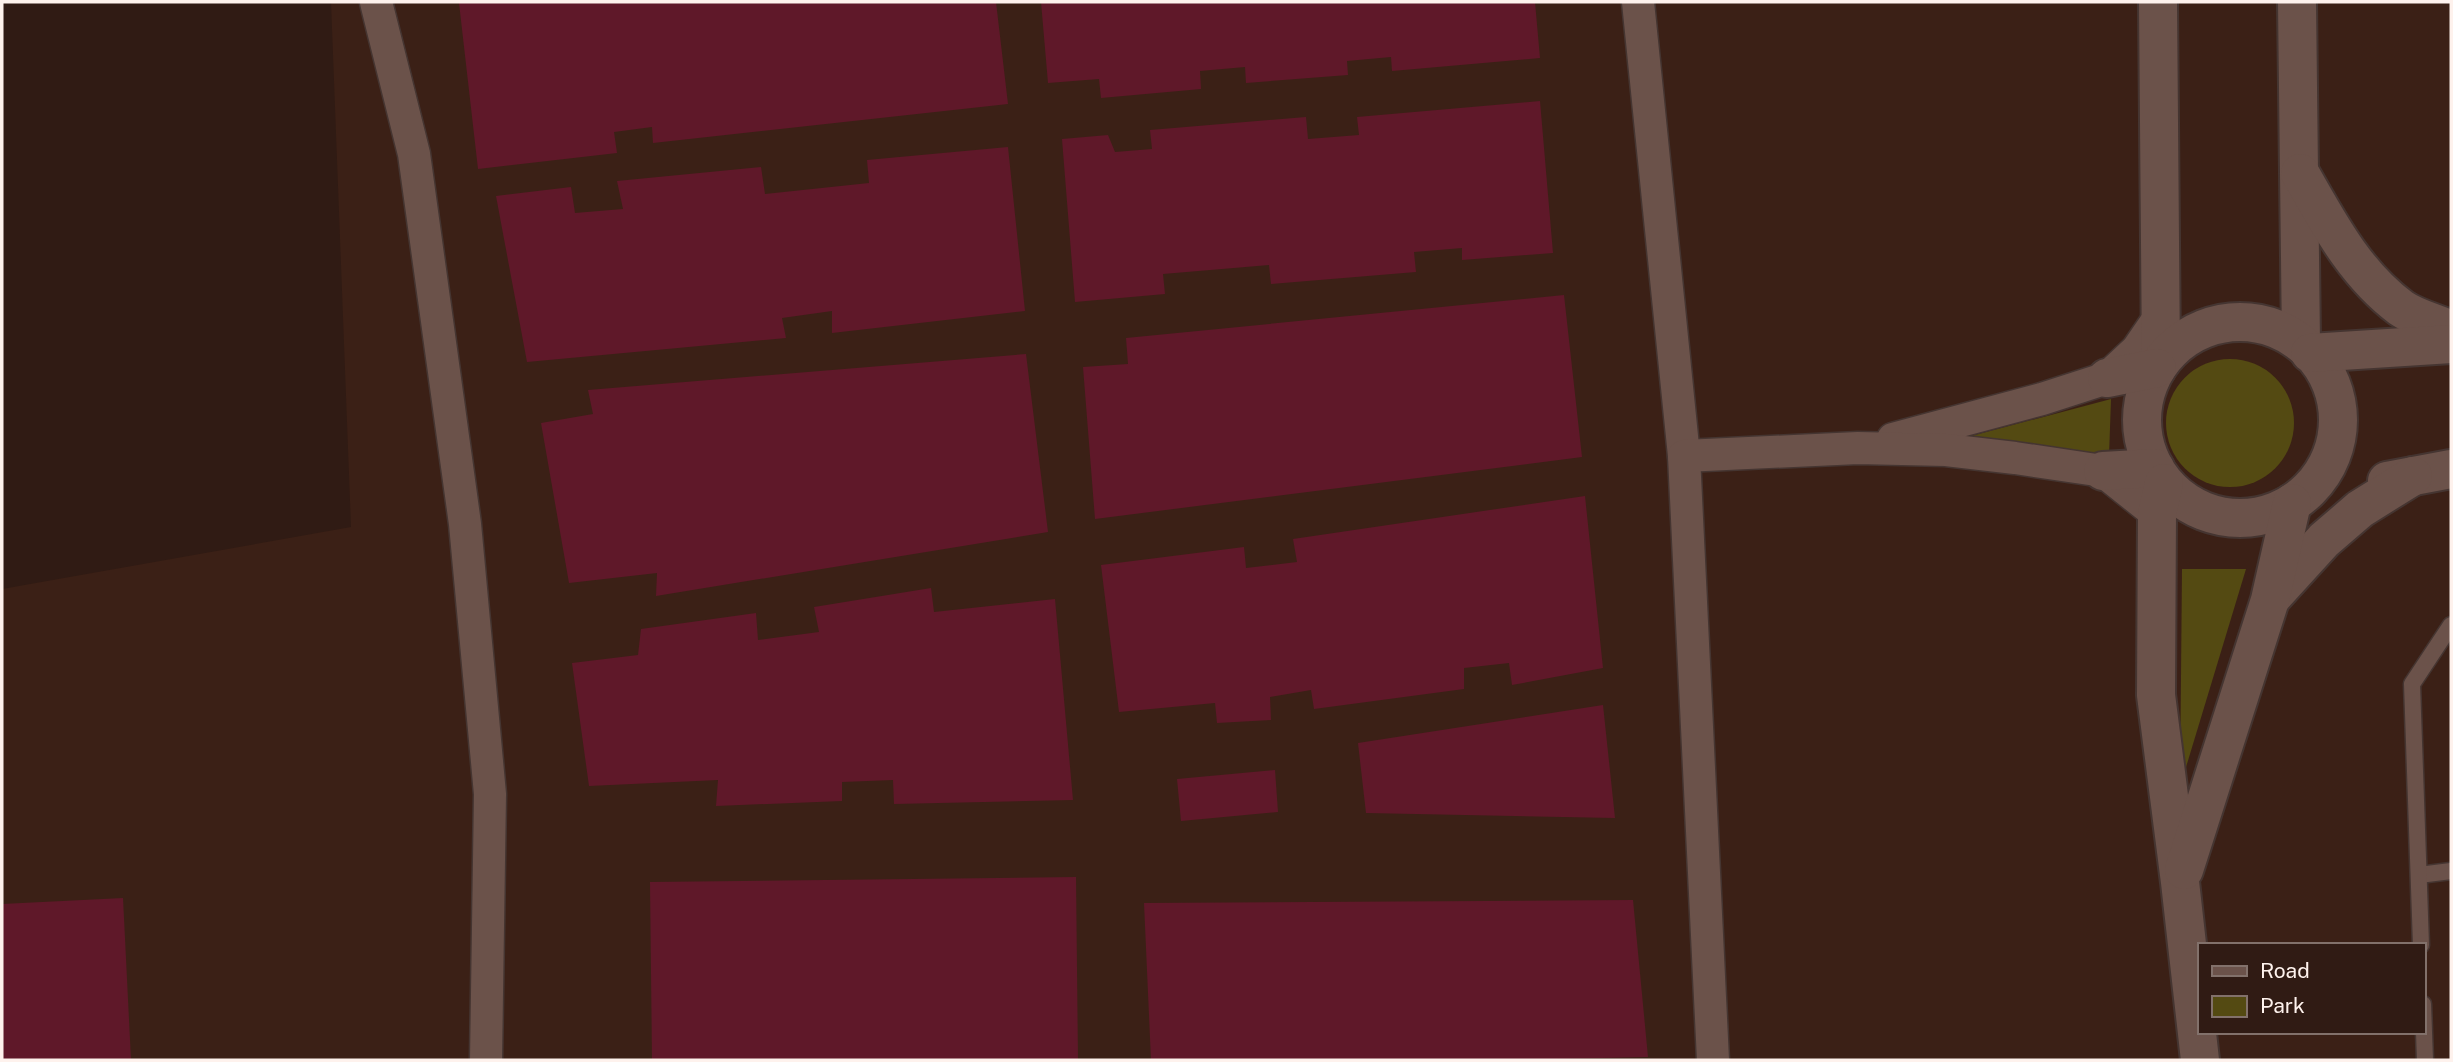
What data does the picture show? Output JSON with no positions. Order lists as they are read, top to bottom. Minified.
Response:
{"legend":["Road","Park"]}
